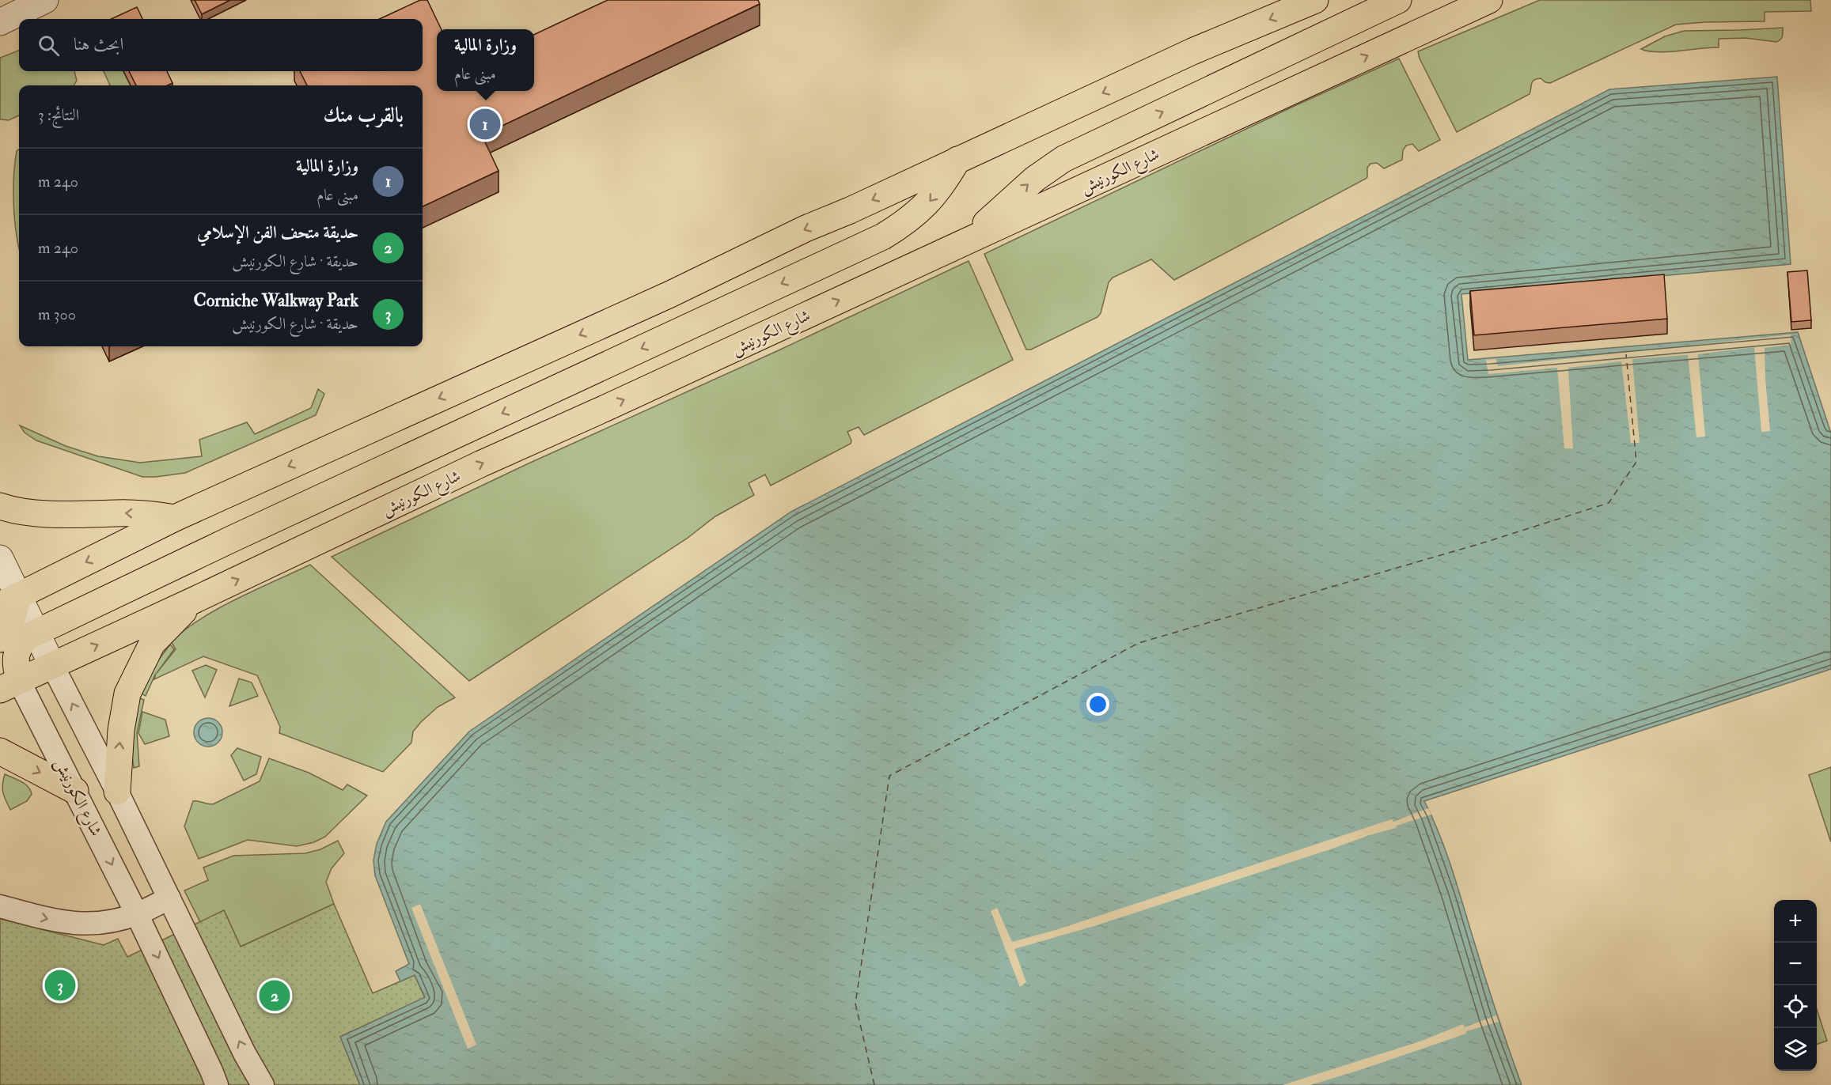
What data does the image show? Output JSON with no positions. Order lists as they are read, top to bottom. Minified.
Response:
{"streets":{"highway":["شارع الكورنيش"]},"page":{"search":"ابحث هنا","popup":["وزارة المالية","مبنى عام"],"heading":["بالقرب منك","النتائج: 3"],"pins":["1","3","2"],"list":[{"mark":"1","name":"وزارة المالية","note":"مبنى عام","value":"240 m"},{"mark":"2","name":"حديقة متحف الفن الإسلامي","note":"حديقة · شارع الكورنيش","value":"240 m"},{"mark":"3","name":"Corniche Walkway Park","note":"حديقة · شارع الكورنيش","value":"300 m"}],"map_buttons":["+","−"]}}
